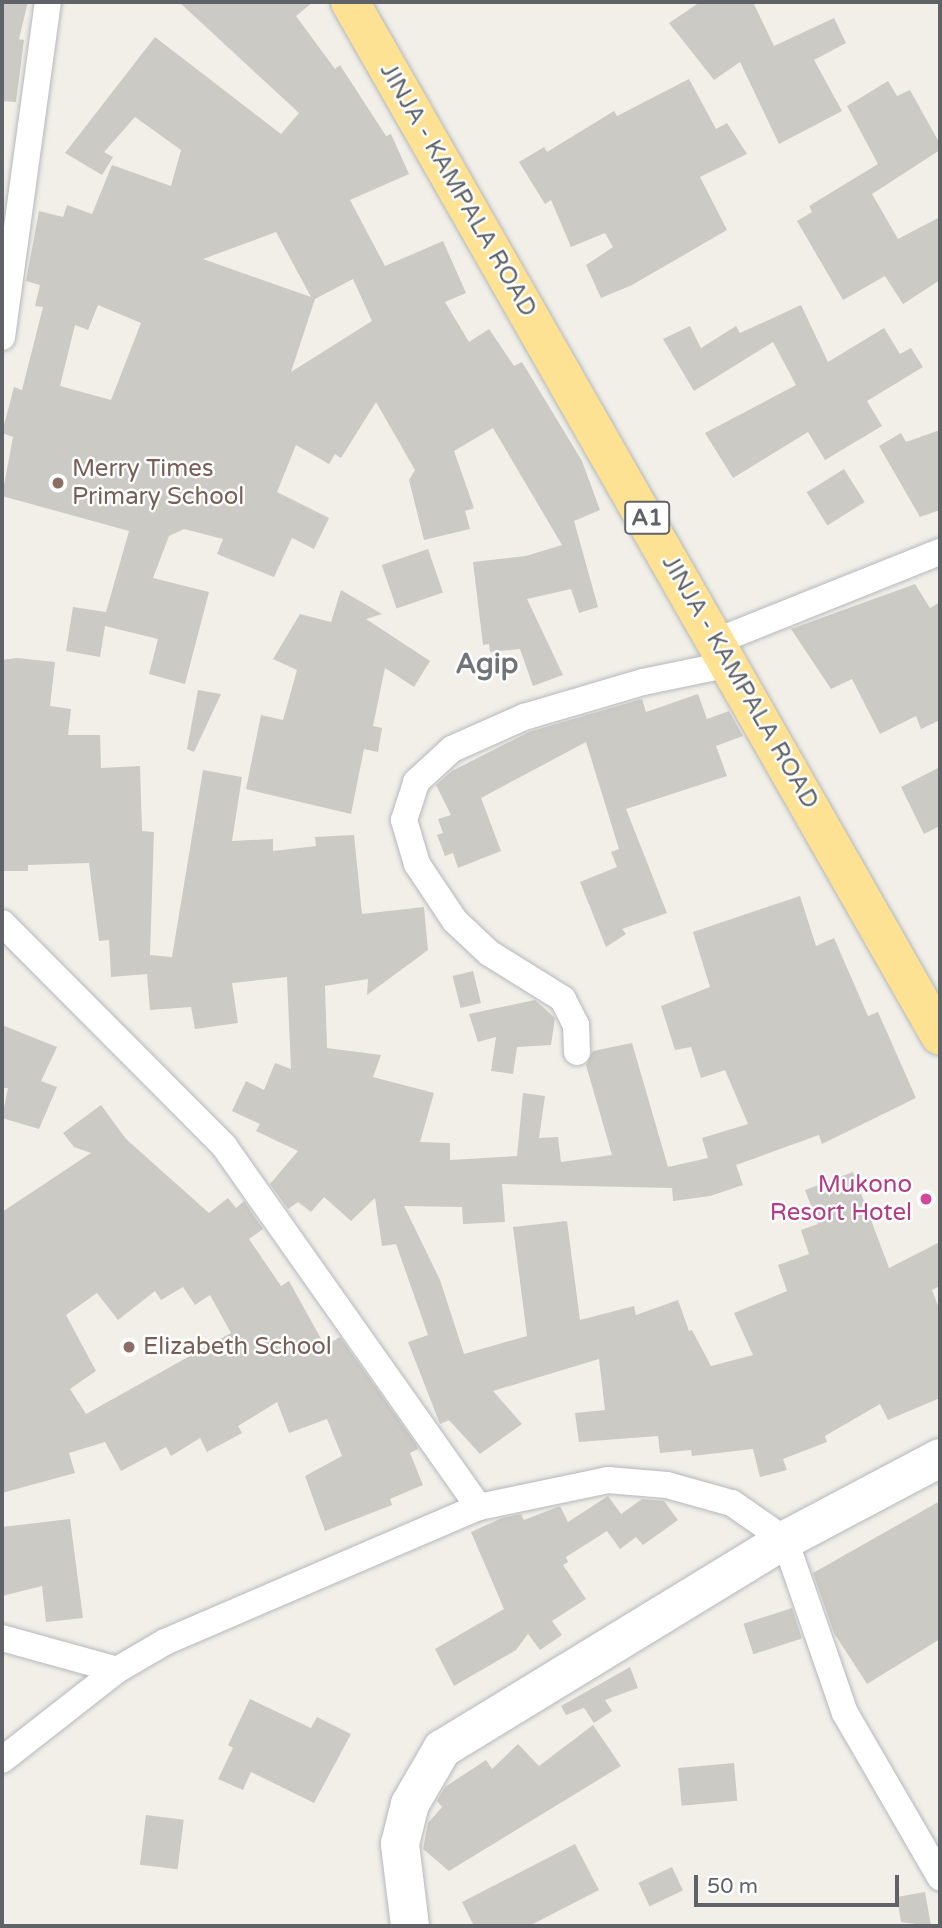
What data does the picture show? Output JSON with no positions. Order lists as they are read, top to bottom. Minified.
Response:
{"streets":{"highway":["JINJA - KAMPALA ROAD","A1"]},"districts":["Agip"],"places":["Merry Times Primary School","Mukono Resort Hotel","Elizabeth School"],"scale_bar":"50 m"}
